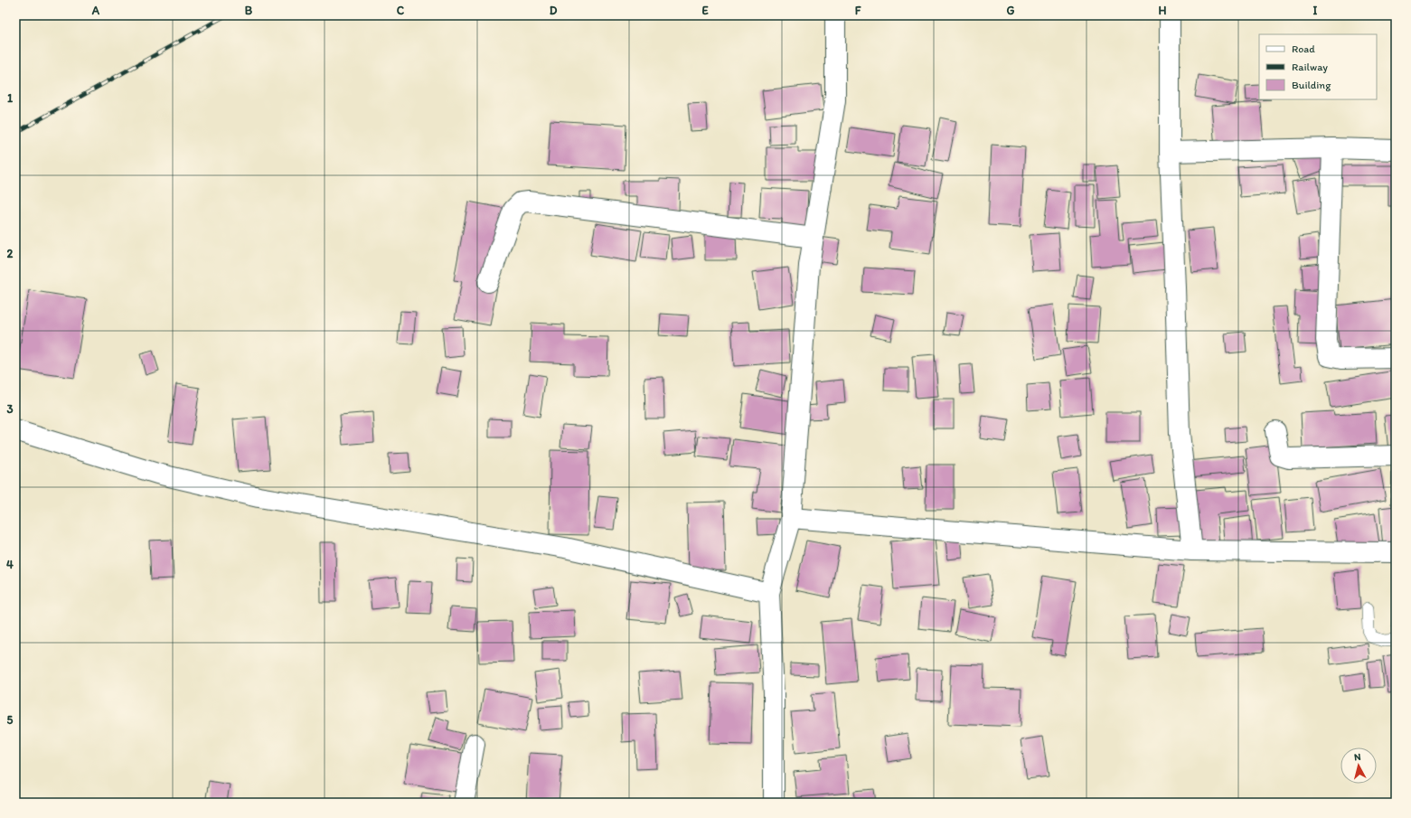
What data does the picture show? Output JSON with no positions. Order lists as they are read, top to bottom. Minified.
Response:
{"legend":["Road","Railway","Building"],"north":"top","grid":{"columns":["A","B","C","D","E","F","G","H","I"],"rows":["1","2","3","4","5"]}}
